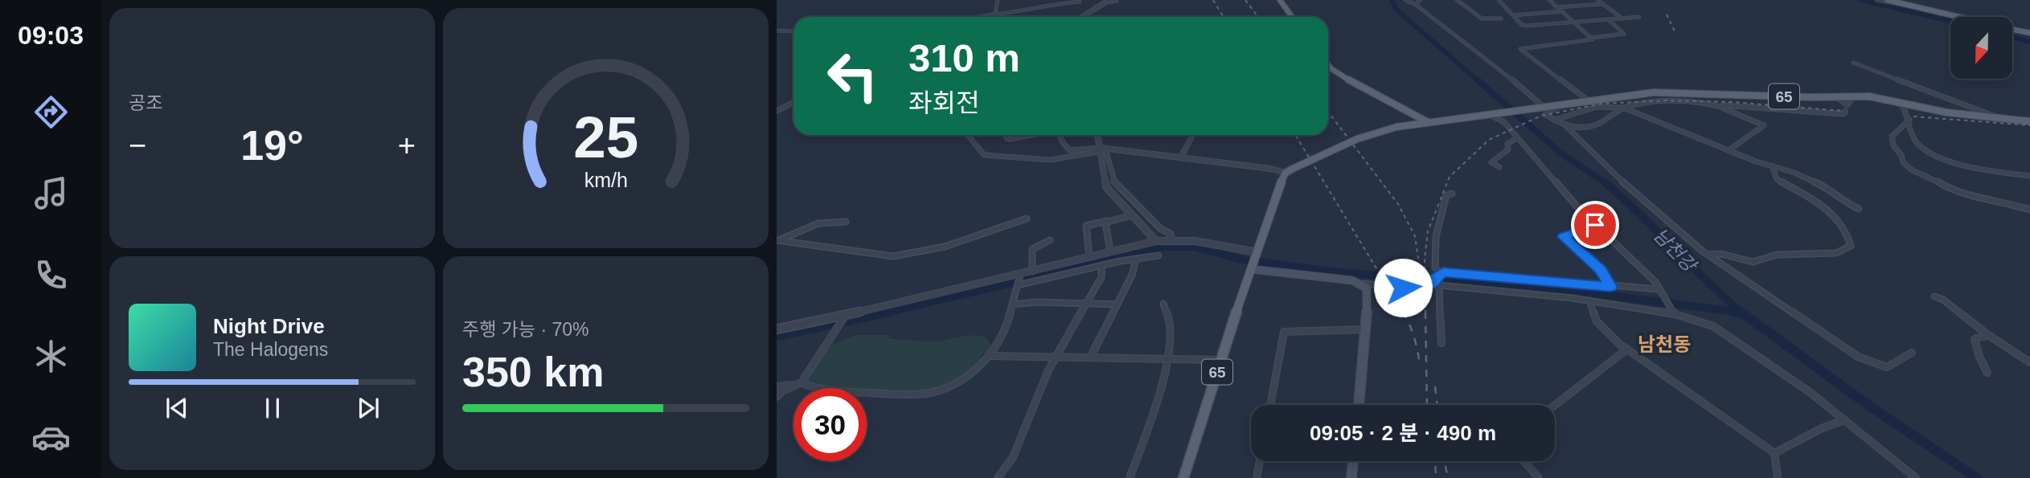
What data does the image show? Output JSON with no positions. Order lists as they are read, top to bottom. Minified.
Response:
{"streets":{"main road":["65"]},"districts":["남천동"],"water":["남천강"],"north":"bottom","page":{"tabs":"09:03","tile":["공조",["주행 가능 · 70%","350 km"]],"turn":["310 m","좌회전"],"heat":["−","19°","+"],"song":["Night Drive","The Halogens"],"limit":"30","trip":"09:05 · 2 분 · 490 m","gauge":["25","km/h"]}}
